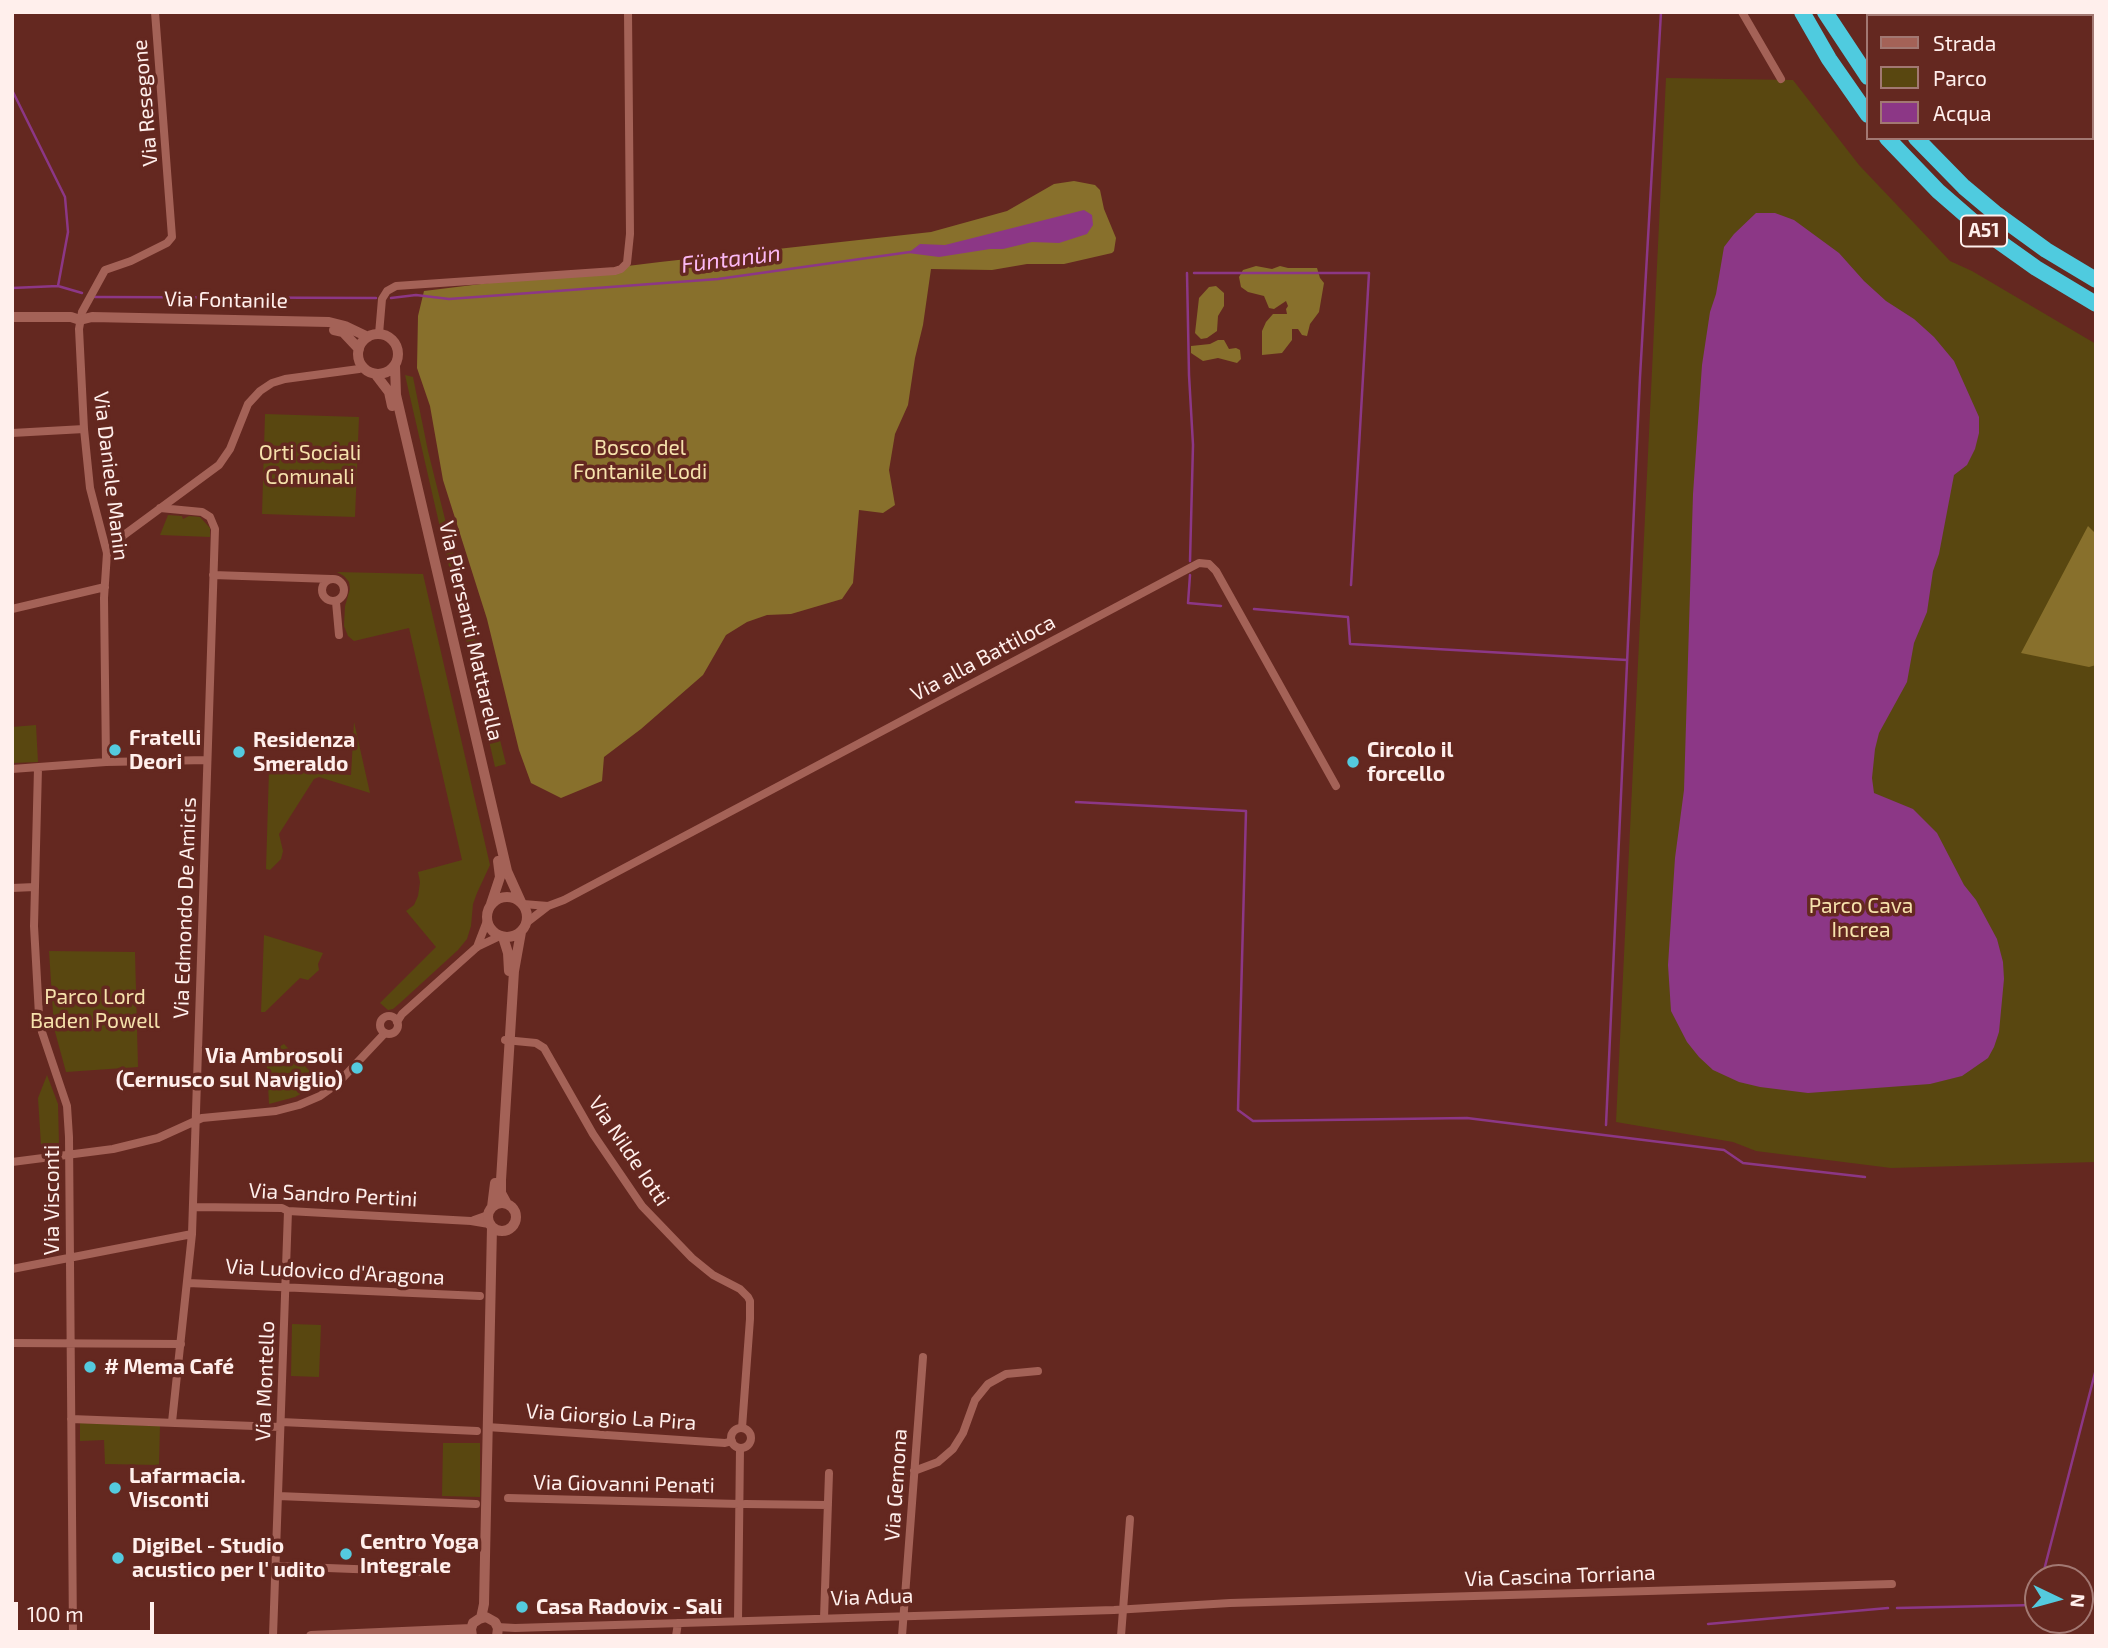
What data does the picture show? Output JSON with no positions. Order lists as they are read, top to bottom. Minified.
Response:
{"streets":{"highway":["A51"],"street":["Via Resegone","Via Fontanile","Via Daniele Manin","Via Piersanti Mattarella","Via alla Battiloca","Via Edmondo De Amicis","Via Nilde Iotti","Via Sandro Pertini","Via Visconti","Via Ludovico d'Aragona","Via Montello","Via Giorgio La Pira","Via Giovanni Penati","Via Gemona","Via Cascina Torriana","Via Adua"]},"crossings":[["Via Resegone","Via Fontanile"],["Via Resegone","Via Daniele Manin"],["Via Fontanile","Via Daniele Manin"],["Via Fontanile","Via Piersanti Mattarella"],["Via Piersanti Mattarella","Via alla Battiloca"],["Via Edmondo De Amicis","Via Sandro Pertini"],["Via Edmondo De Amicis","Via Ludovico d'Aragona"],["Via Edmondo De Amicis","Via Giorgio La Pira"],["Via Nilde Iotti","Via Giorgio La Pira"],["Via Sandro Pertini","Via Montello"],["Via Visconti","Via Giorgio La Pira"],["Via Ludovico d'Aragona","Via Montello"],["Via Montello","Via Giorgio La Pira"],["Via Gemona","Via Adua"],["Via Cascina Torriana","Via Adua"]],"water":["Füntanün"],"parks":["Bosco del Fontanile Lodi","Orti Sociali Comunali","Parco Cava Increa","Parco Lord Baden Powell"],"places":["Fratelli Deori","Residenza Smeraldo","Circolo il forcello","Via Ambrosoli (Cernusco sul Naviglio)","# Mema Café","Lafarmacia. Visconti","Centro Yoga Integrale","DigiBel - Studio acustico per l' udito","Casa Radovix - Sali"],"legend":["Strada","Parco","Acqua"],"scale_bar":"100 m","north":"right"}
